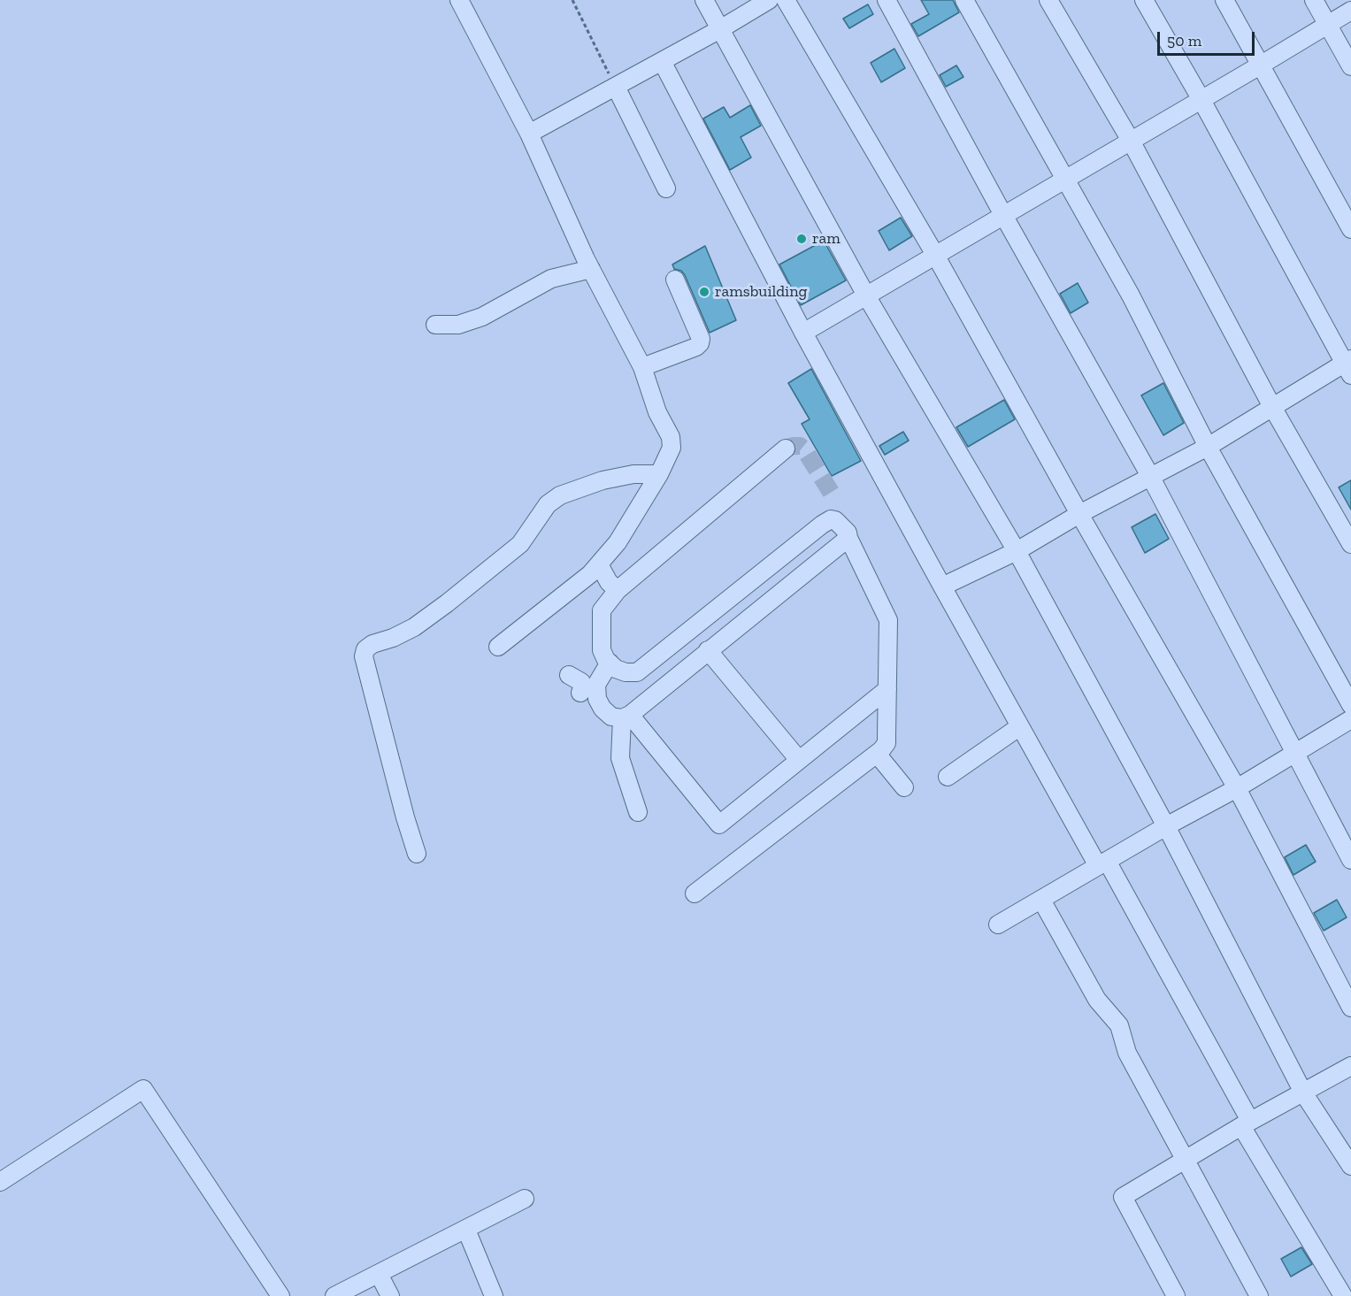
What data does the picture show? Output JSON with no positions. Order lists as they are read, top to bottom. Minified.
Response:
{"places":["ram","ramsbuilding"],"scale_bar":"50 m"}
